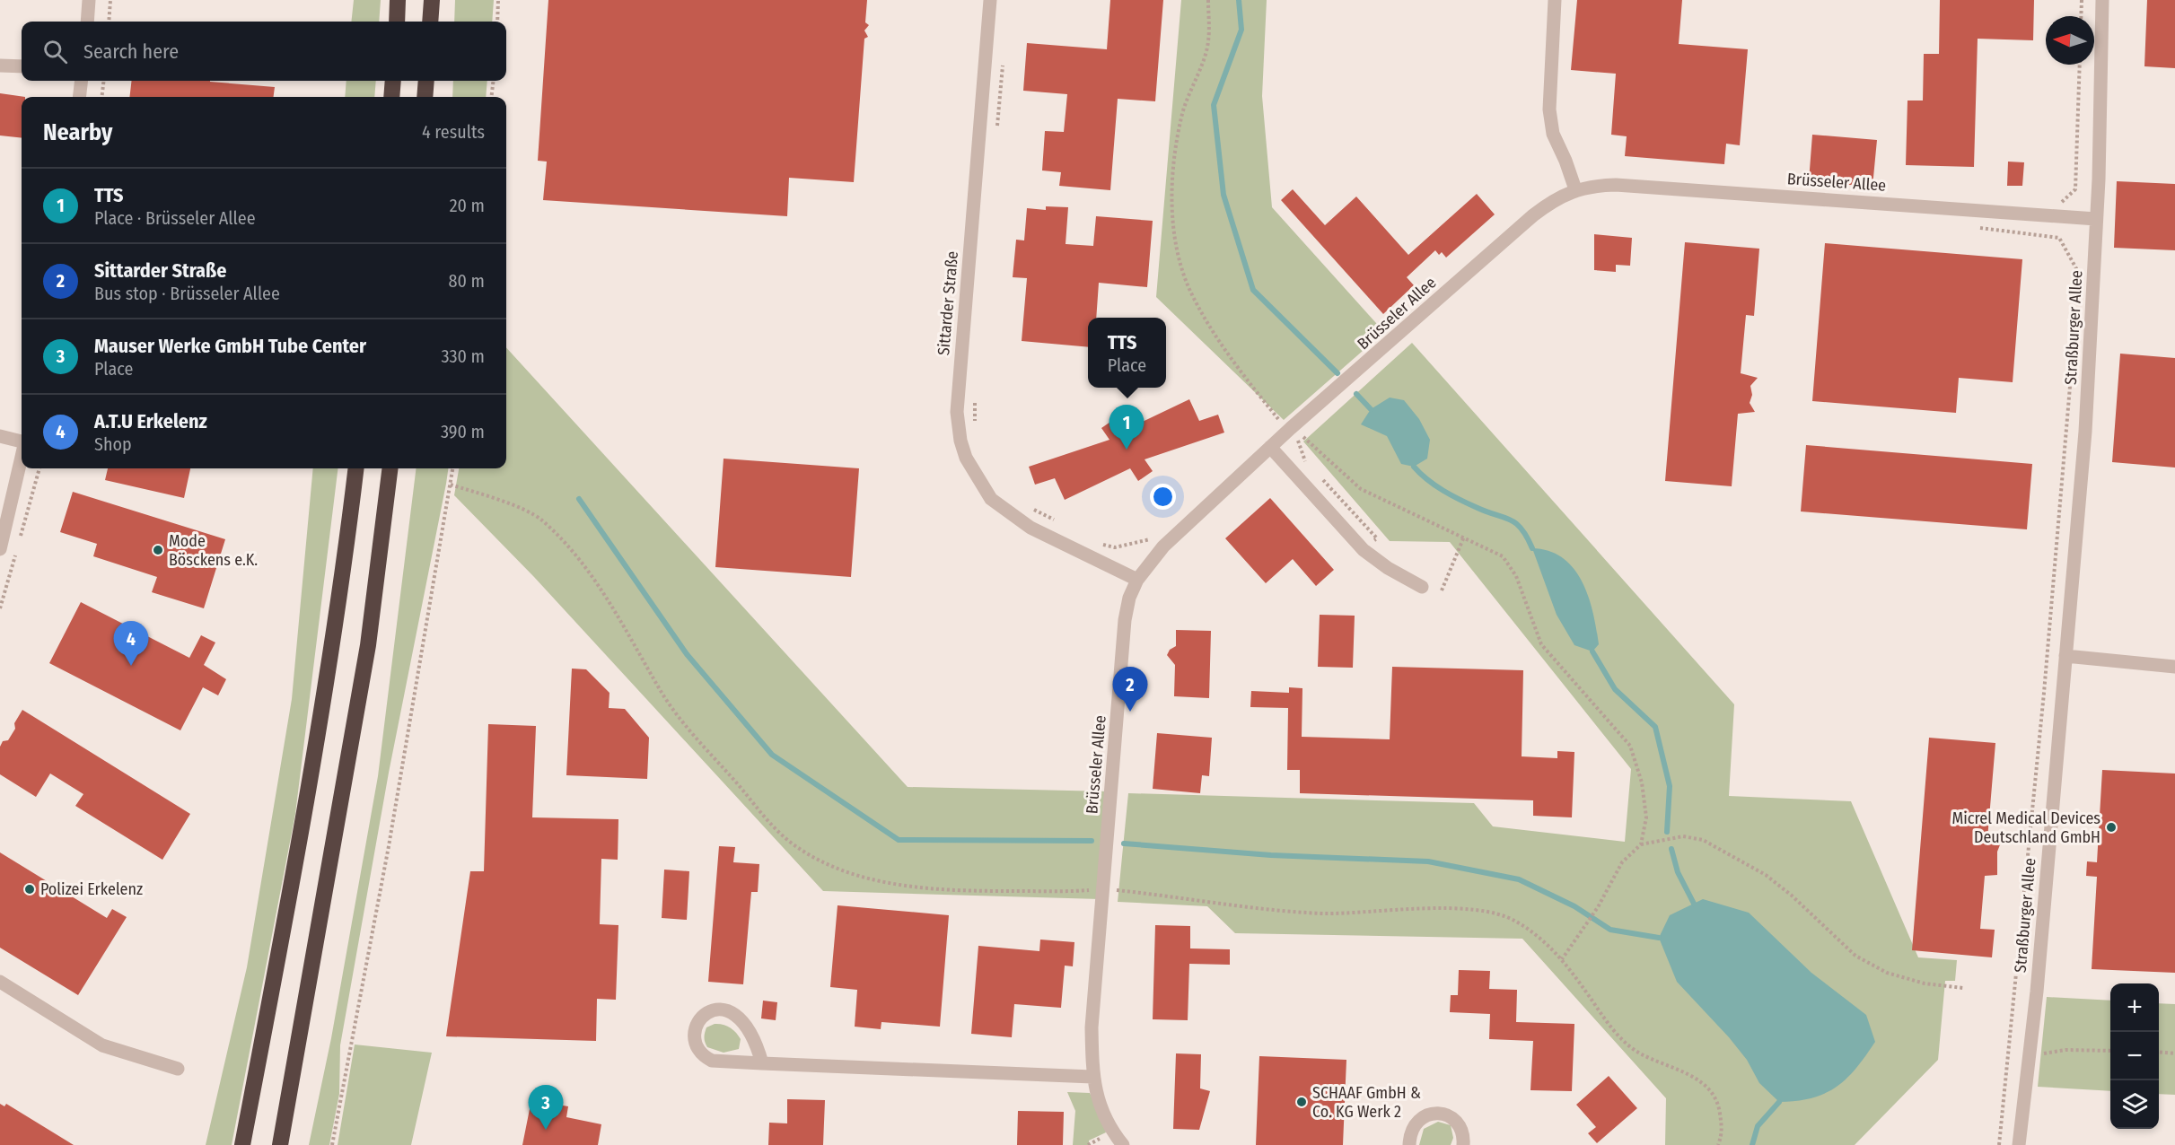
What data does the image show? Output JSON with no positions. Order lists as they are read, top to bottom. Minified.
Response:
{"streets":{"street":["Brüsseler Allee","Sittarder Straße","Straßburger Allee"]},"crossings":[["Brüsseler Allee","Sittarder Straße"],["Brüsseler Allee","Straßburger Allee"]],"places":["Mode Bösckens e.K.","Micrel Medical Devices Deutschland GmbH","Polizei Erkelenz","SCHAAF GmbH & Co. KG Werk 2"],"north":"left","page":{"search":"Search here","heading":["Nearby","4 results"],"list":[{"mark":"1","name":"TTS","note":"Place · Brüsseler Allee","value":"20 m"},{"mark":"2","name":"Sittarder Straße","note":"Bus stop · Brüsseler Allee","value":"80 m"},{"mark":"3","name":"Mauser Werke GmbH Tube Center","note":"Place","value":"330 m"},{"mark":"4","name":"A.T.U Erkelenz","note":"Shop","value":"390 m"}],"popup":["TTS","Place"],"pins":["1","4","2","3"],"map_buttons":["+","−"]}}
